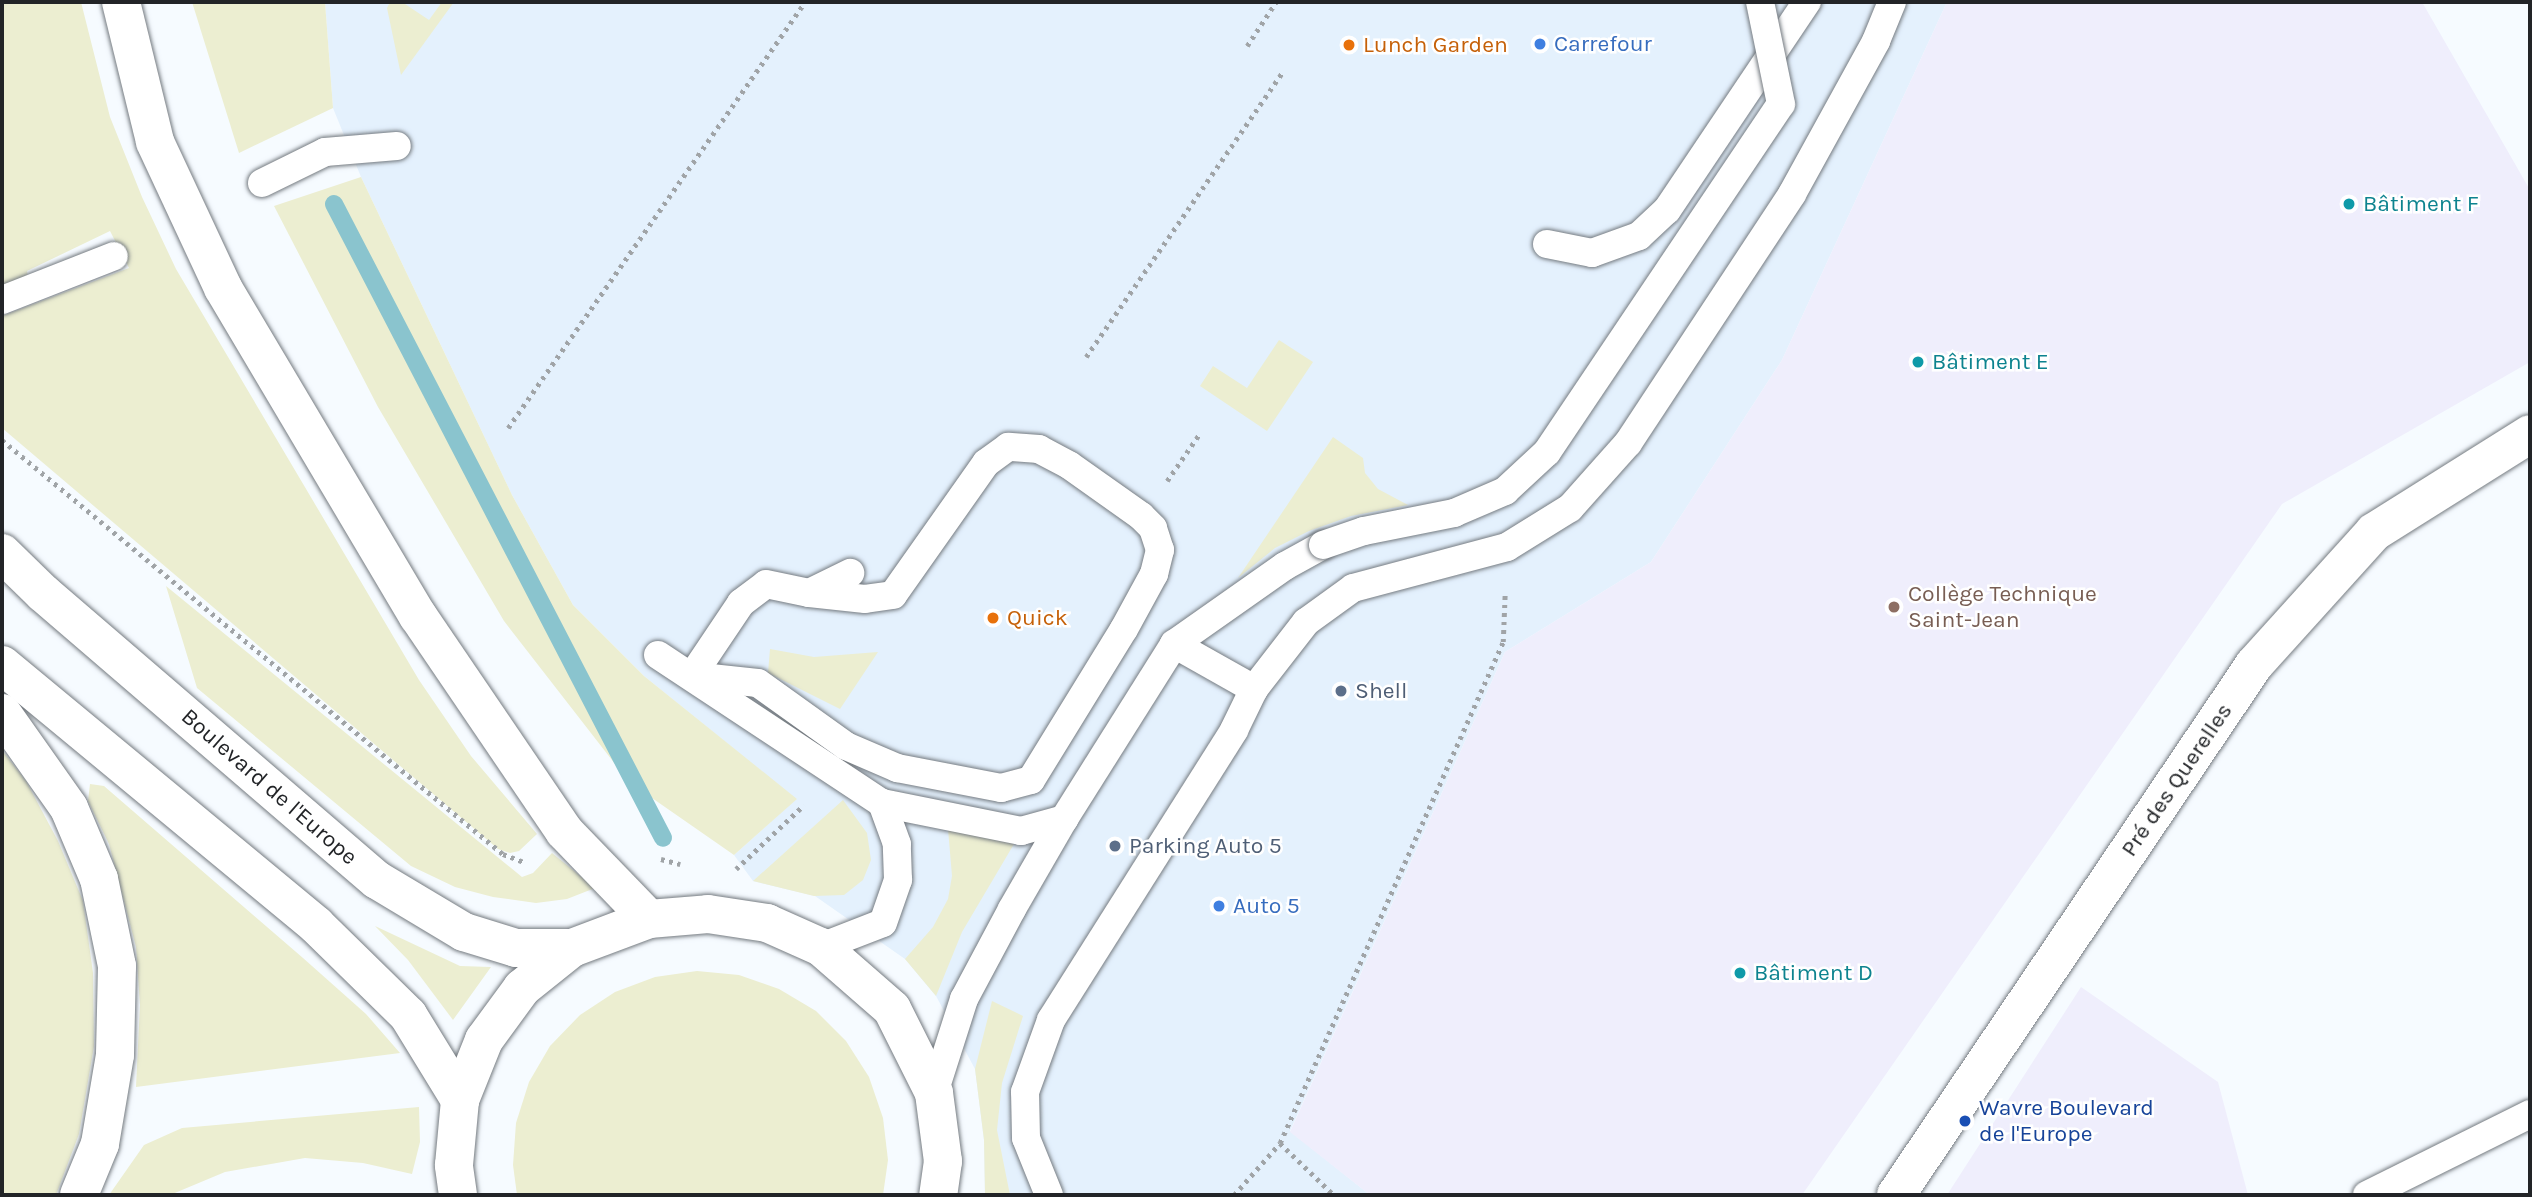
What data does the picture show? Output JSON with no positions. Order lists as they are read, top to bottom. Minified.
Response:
{"streets":{"main road":["Pré des Querelles","Boulevard de l'Europe"]},"places":["Carrefour","Lunch Garden","Bâtiment F","Bâtiment E","Collège Technique Saint-Jean","Quick","Shell","Parking Auto 5","Auto 5","Bâtiment D","Wavre Boulevard de l'Europe"]}
